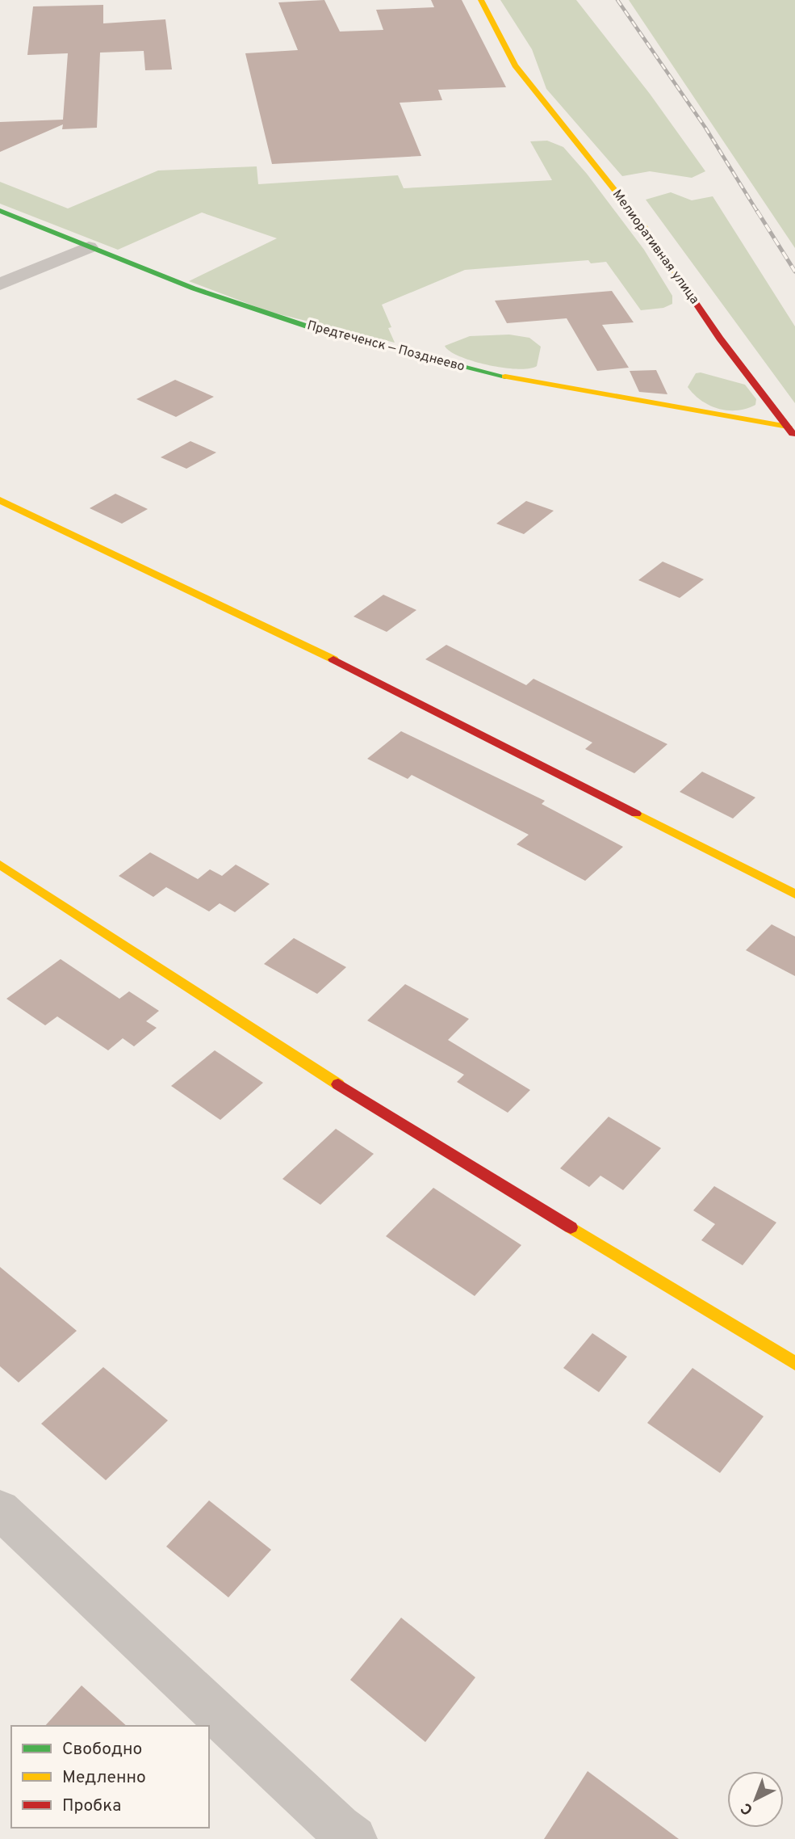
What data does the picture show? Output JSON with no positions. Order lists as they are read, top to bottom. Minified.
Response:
{"streets":{"street":["Мелиоративная улица","Предтеченск — Позднеево"]},"crossings":[["Мелиоративная улица","Предтеченск — Позднеево"]],"legend":["Свободно","Медленно","Пробка"],"north":"bottom left"}
